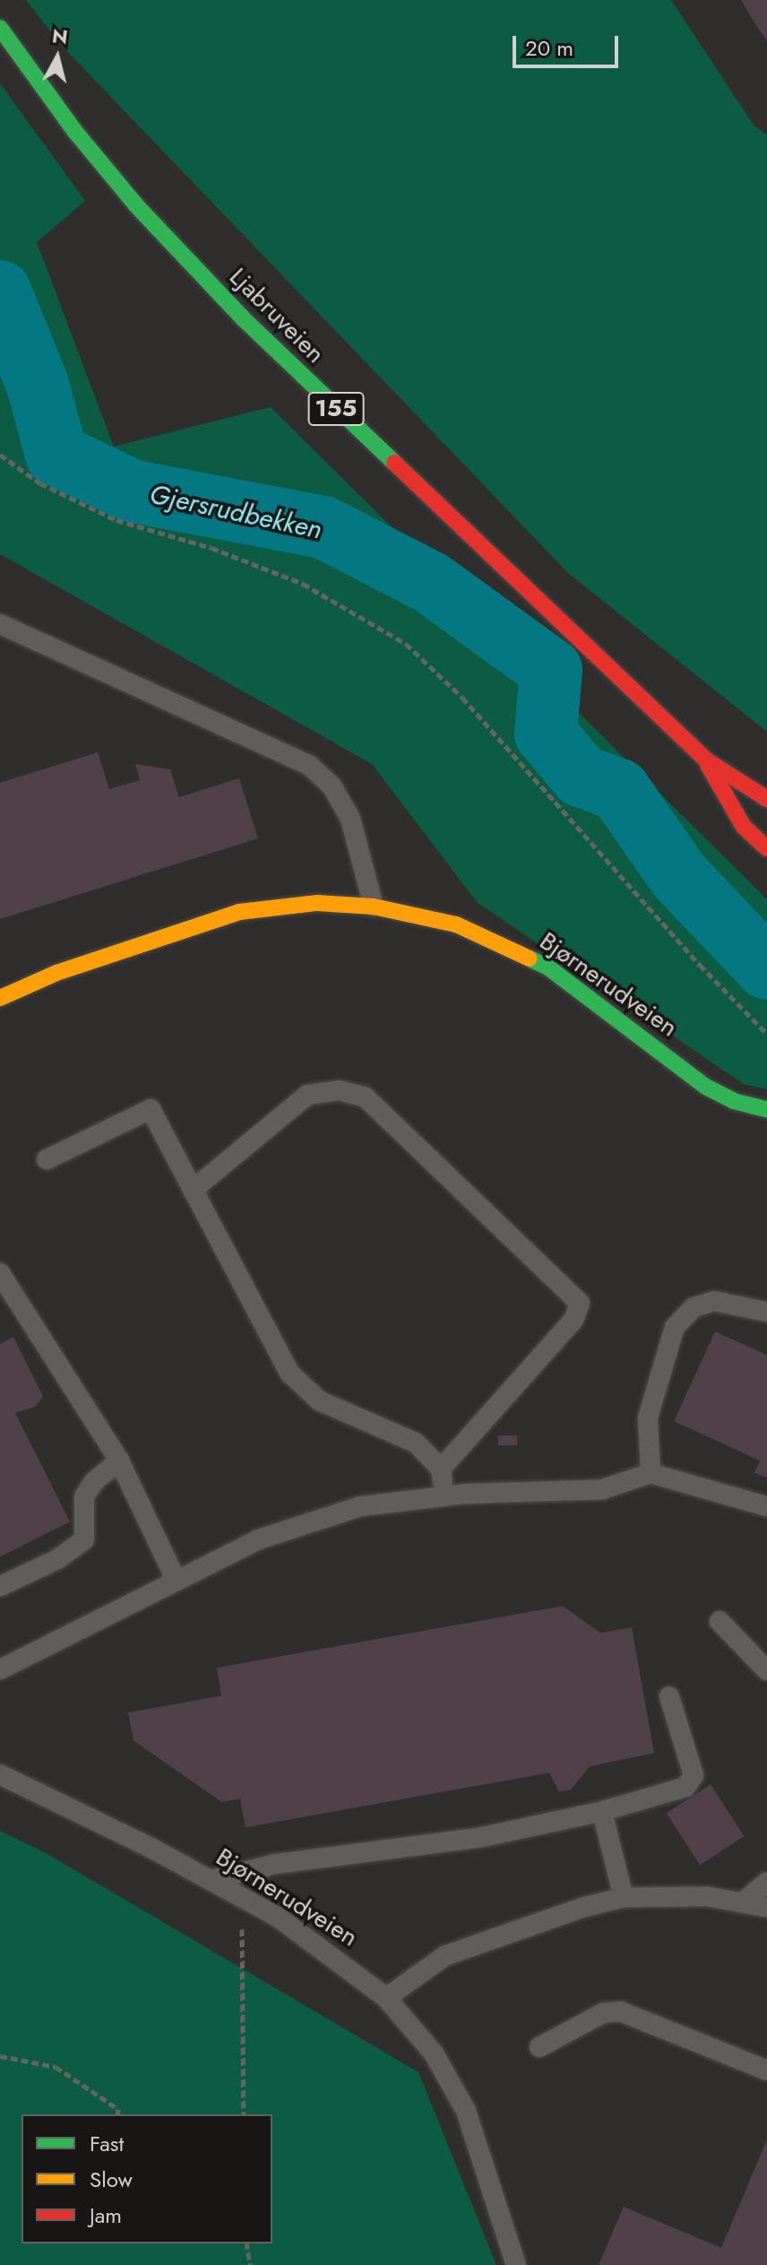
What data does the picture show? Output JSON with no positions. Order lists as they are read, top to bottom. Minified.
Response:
{"streets":{"main road":["Ljabruveien","155","Bjørnerudveien"]},"water":["Gjersrudbekken"],"legend":["Fast","Slow","Jam"],"scale_bar":"20 m","north":"top"}
